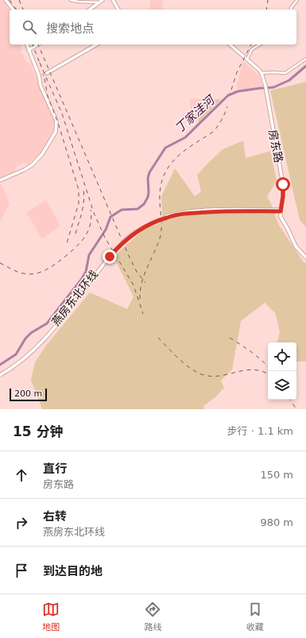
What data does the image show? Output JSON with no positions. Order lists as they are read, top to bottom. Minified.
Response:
{"streets":{"main road":["房东路","燕房东北环线"]},"crossings":[["房东路","燕房东北环线"]],"water":["丁家洼河"],"scale_bar":"200 m","page":{"search":"搜索地点","scale":"200 m","heading":["15 分钟","步行 · 1.1 km"],"list":[["直行","房东路","150 m"],["右转","燕房东北环线","980 m"],"到达目的地"],"nav":["地图","路线","收藏"]}}
